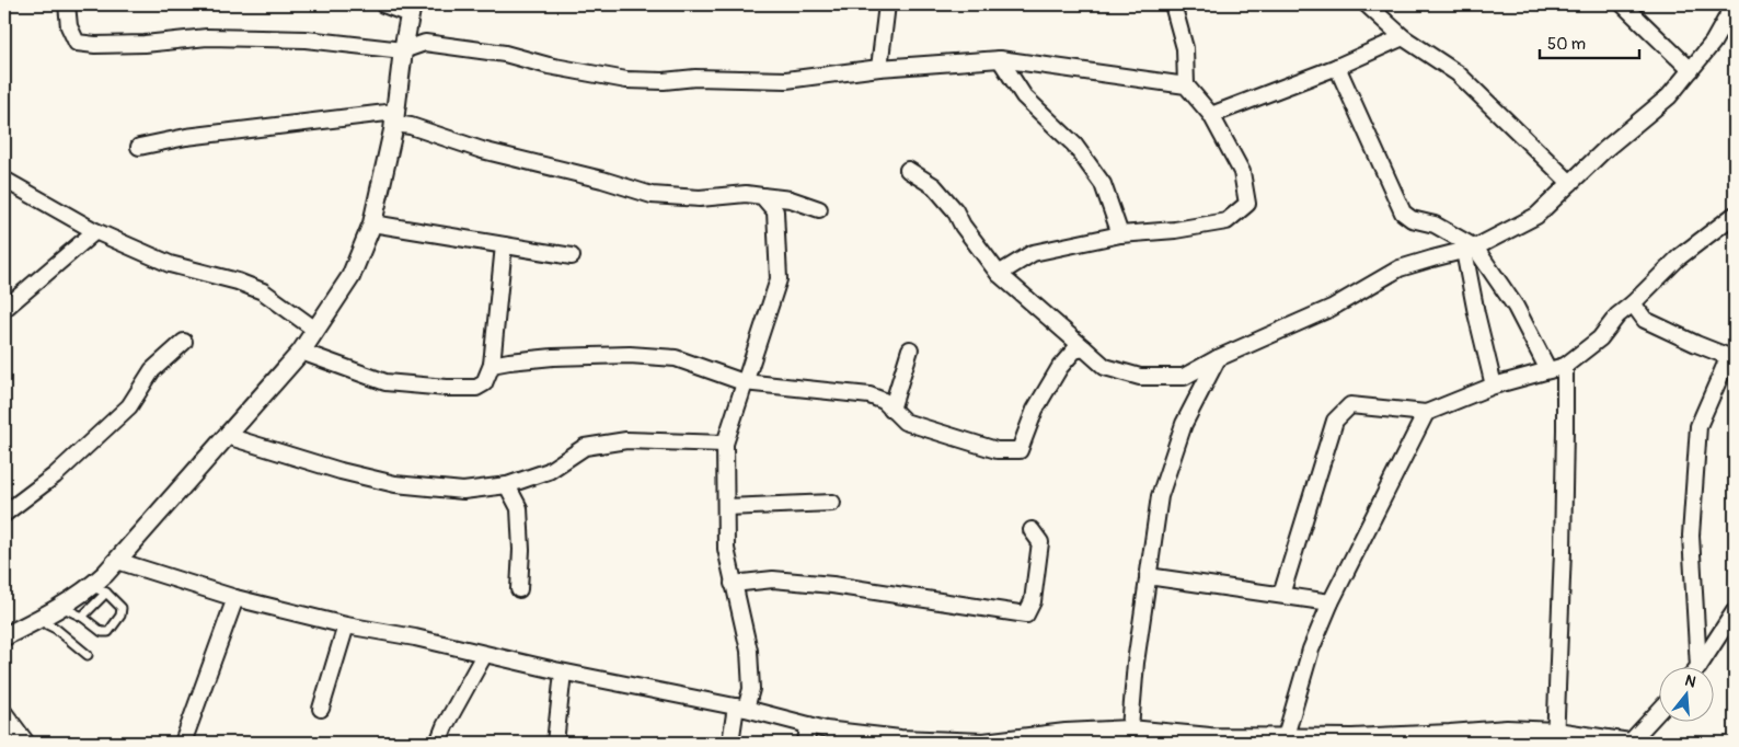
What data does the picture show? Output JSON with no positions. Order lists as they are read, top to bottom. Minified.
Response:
{"scale_bar":"50 m","north":"top"}
